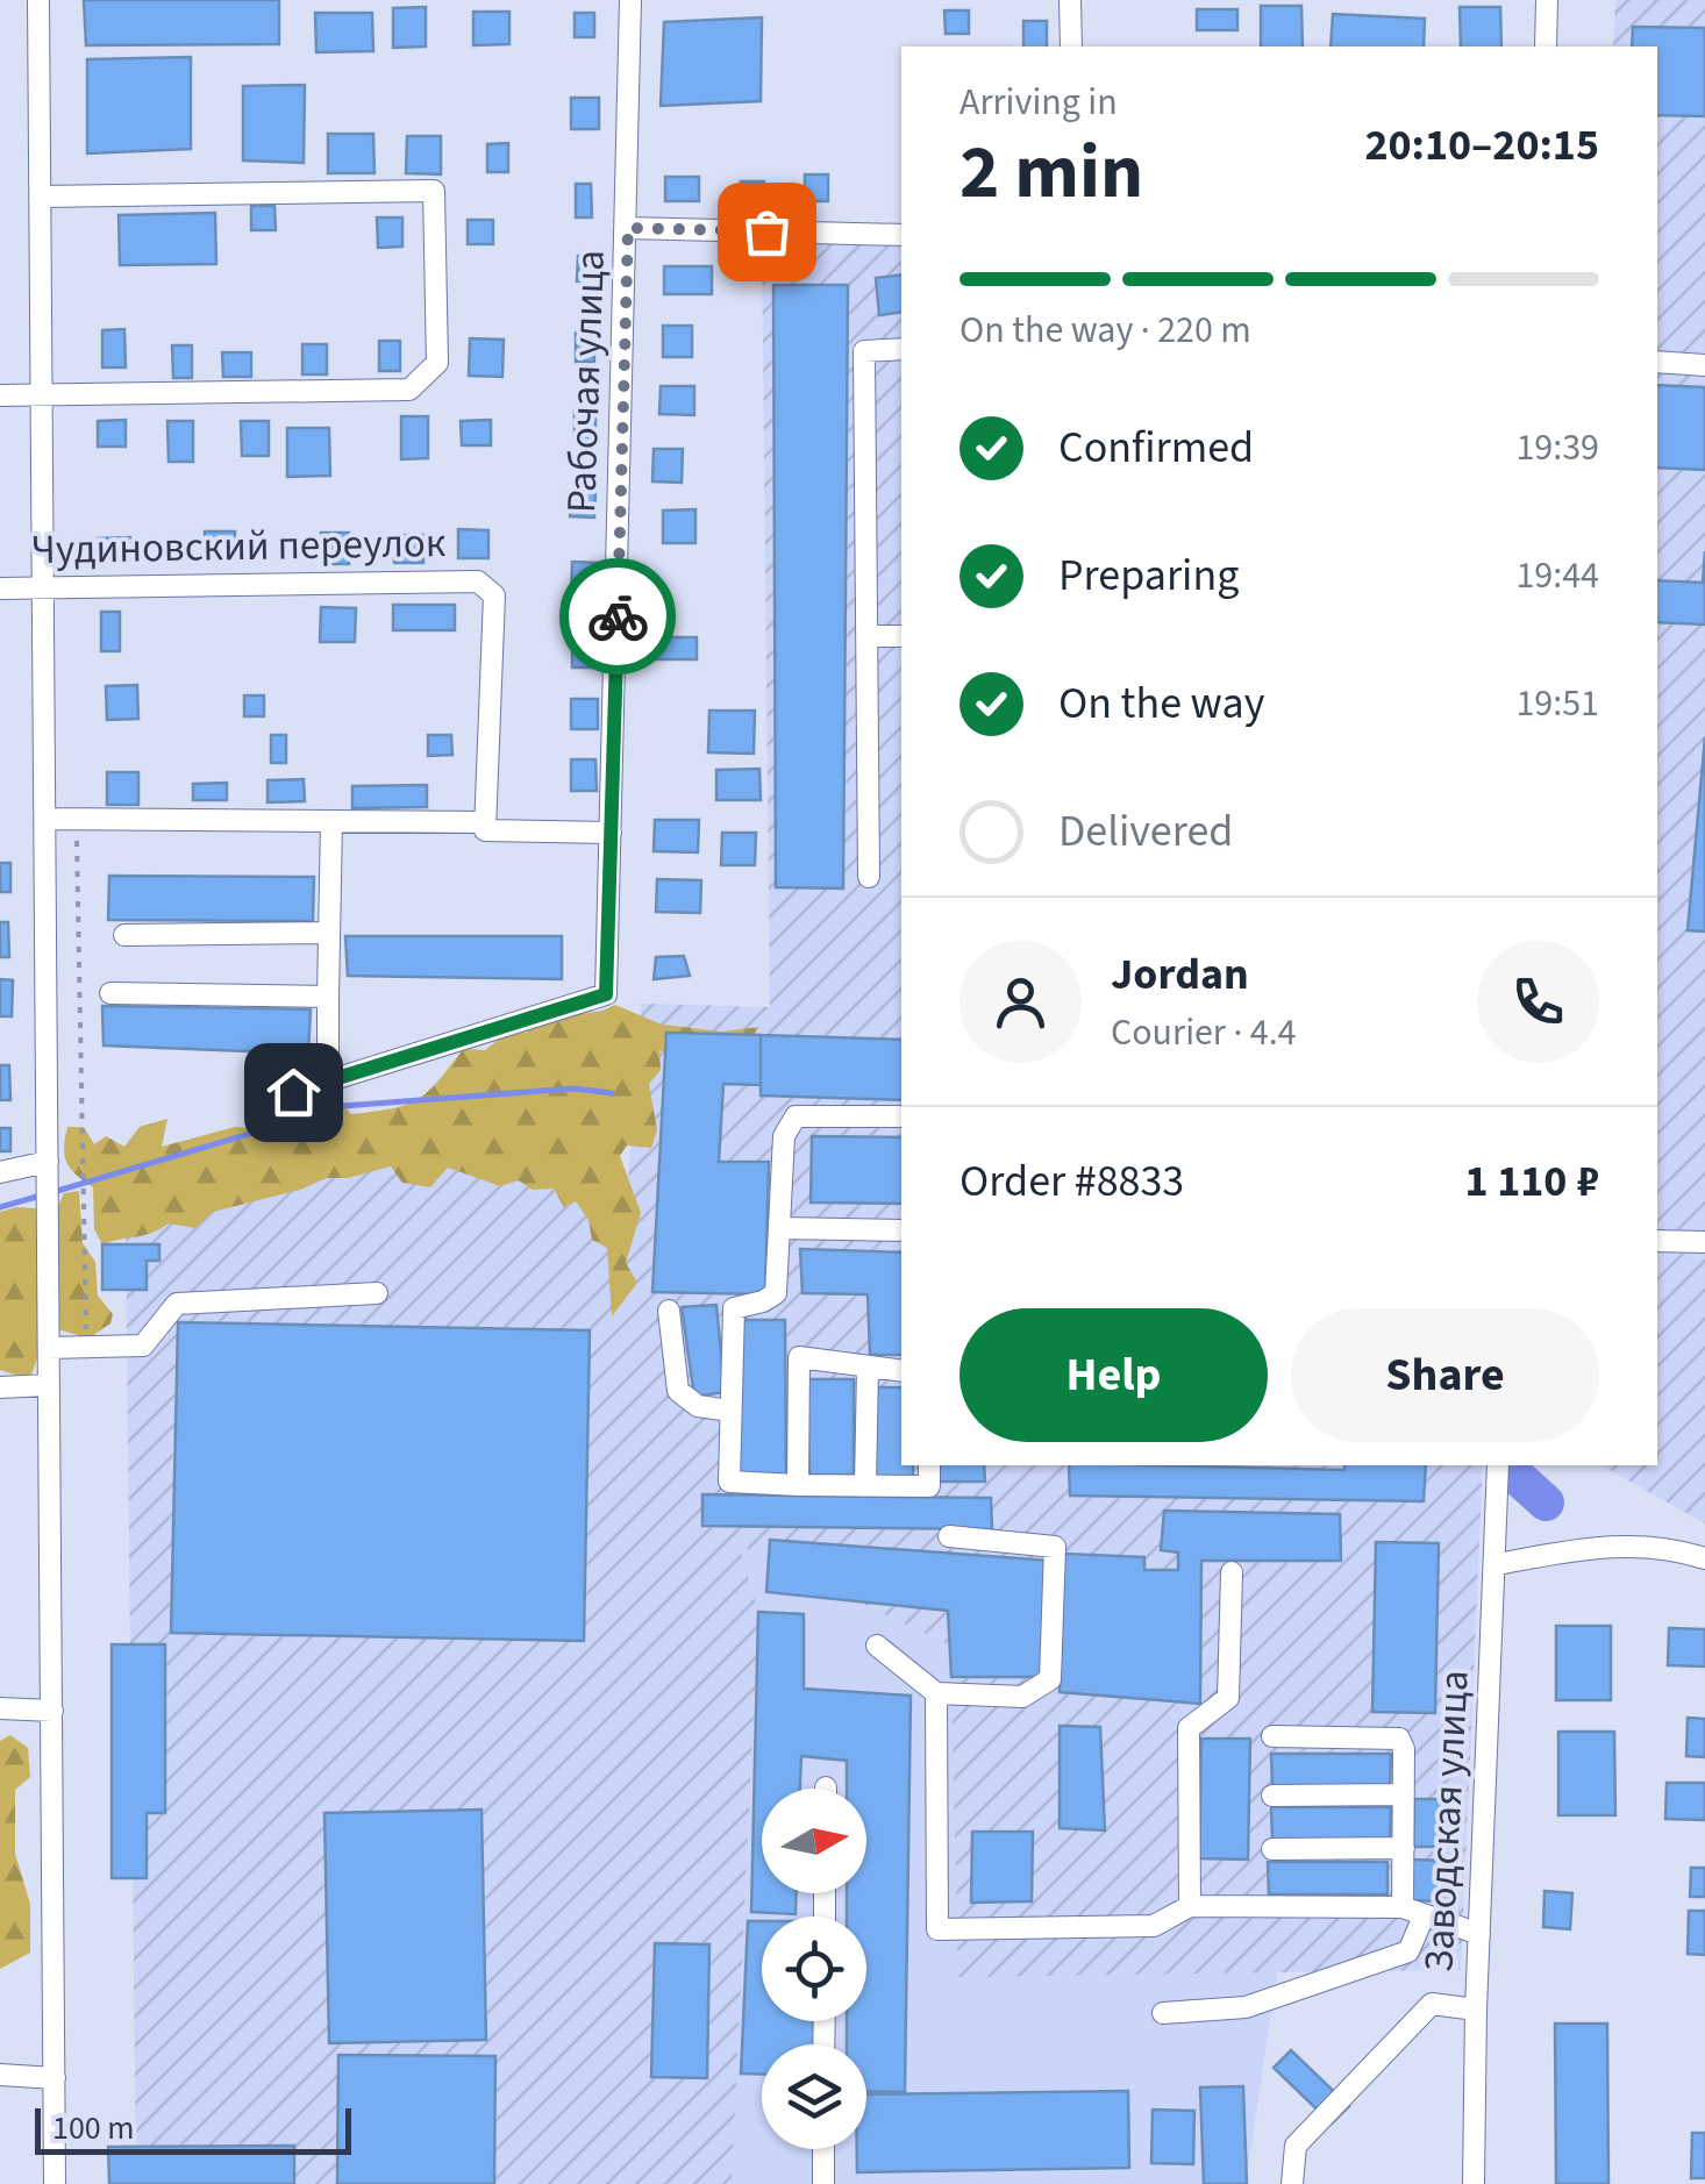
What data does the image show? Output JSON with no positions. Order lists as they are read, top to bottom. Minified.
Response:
{"streets":{"street":["Рабочая улица","Чудиновский переулок","Заводская улица"]},"scale_bar":"100 m","north":"right","page":{"heading":["2 min","Arriving in","20:10–20:15"],"panel":["Jordan","Courier · 4.4","Order #8833","1 110 ₽"],"bar":"On the way · 220 m","list":[["Confirmed","19:39"],["Preparing","19:44"],["On the way","19:51"],"Delivered"],"buttons":["Help","Share"],"scale":"100 m"}}
